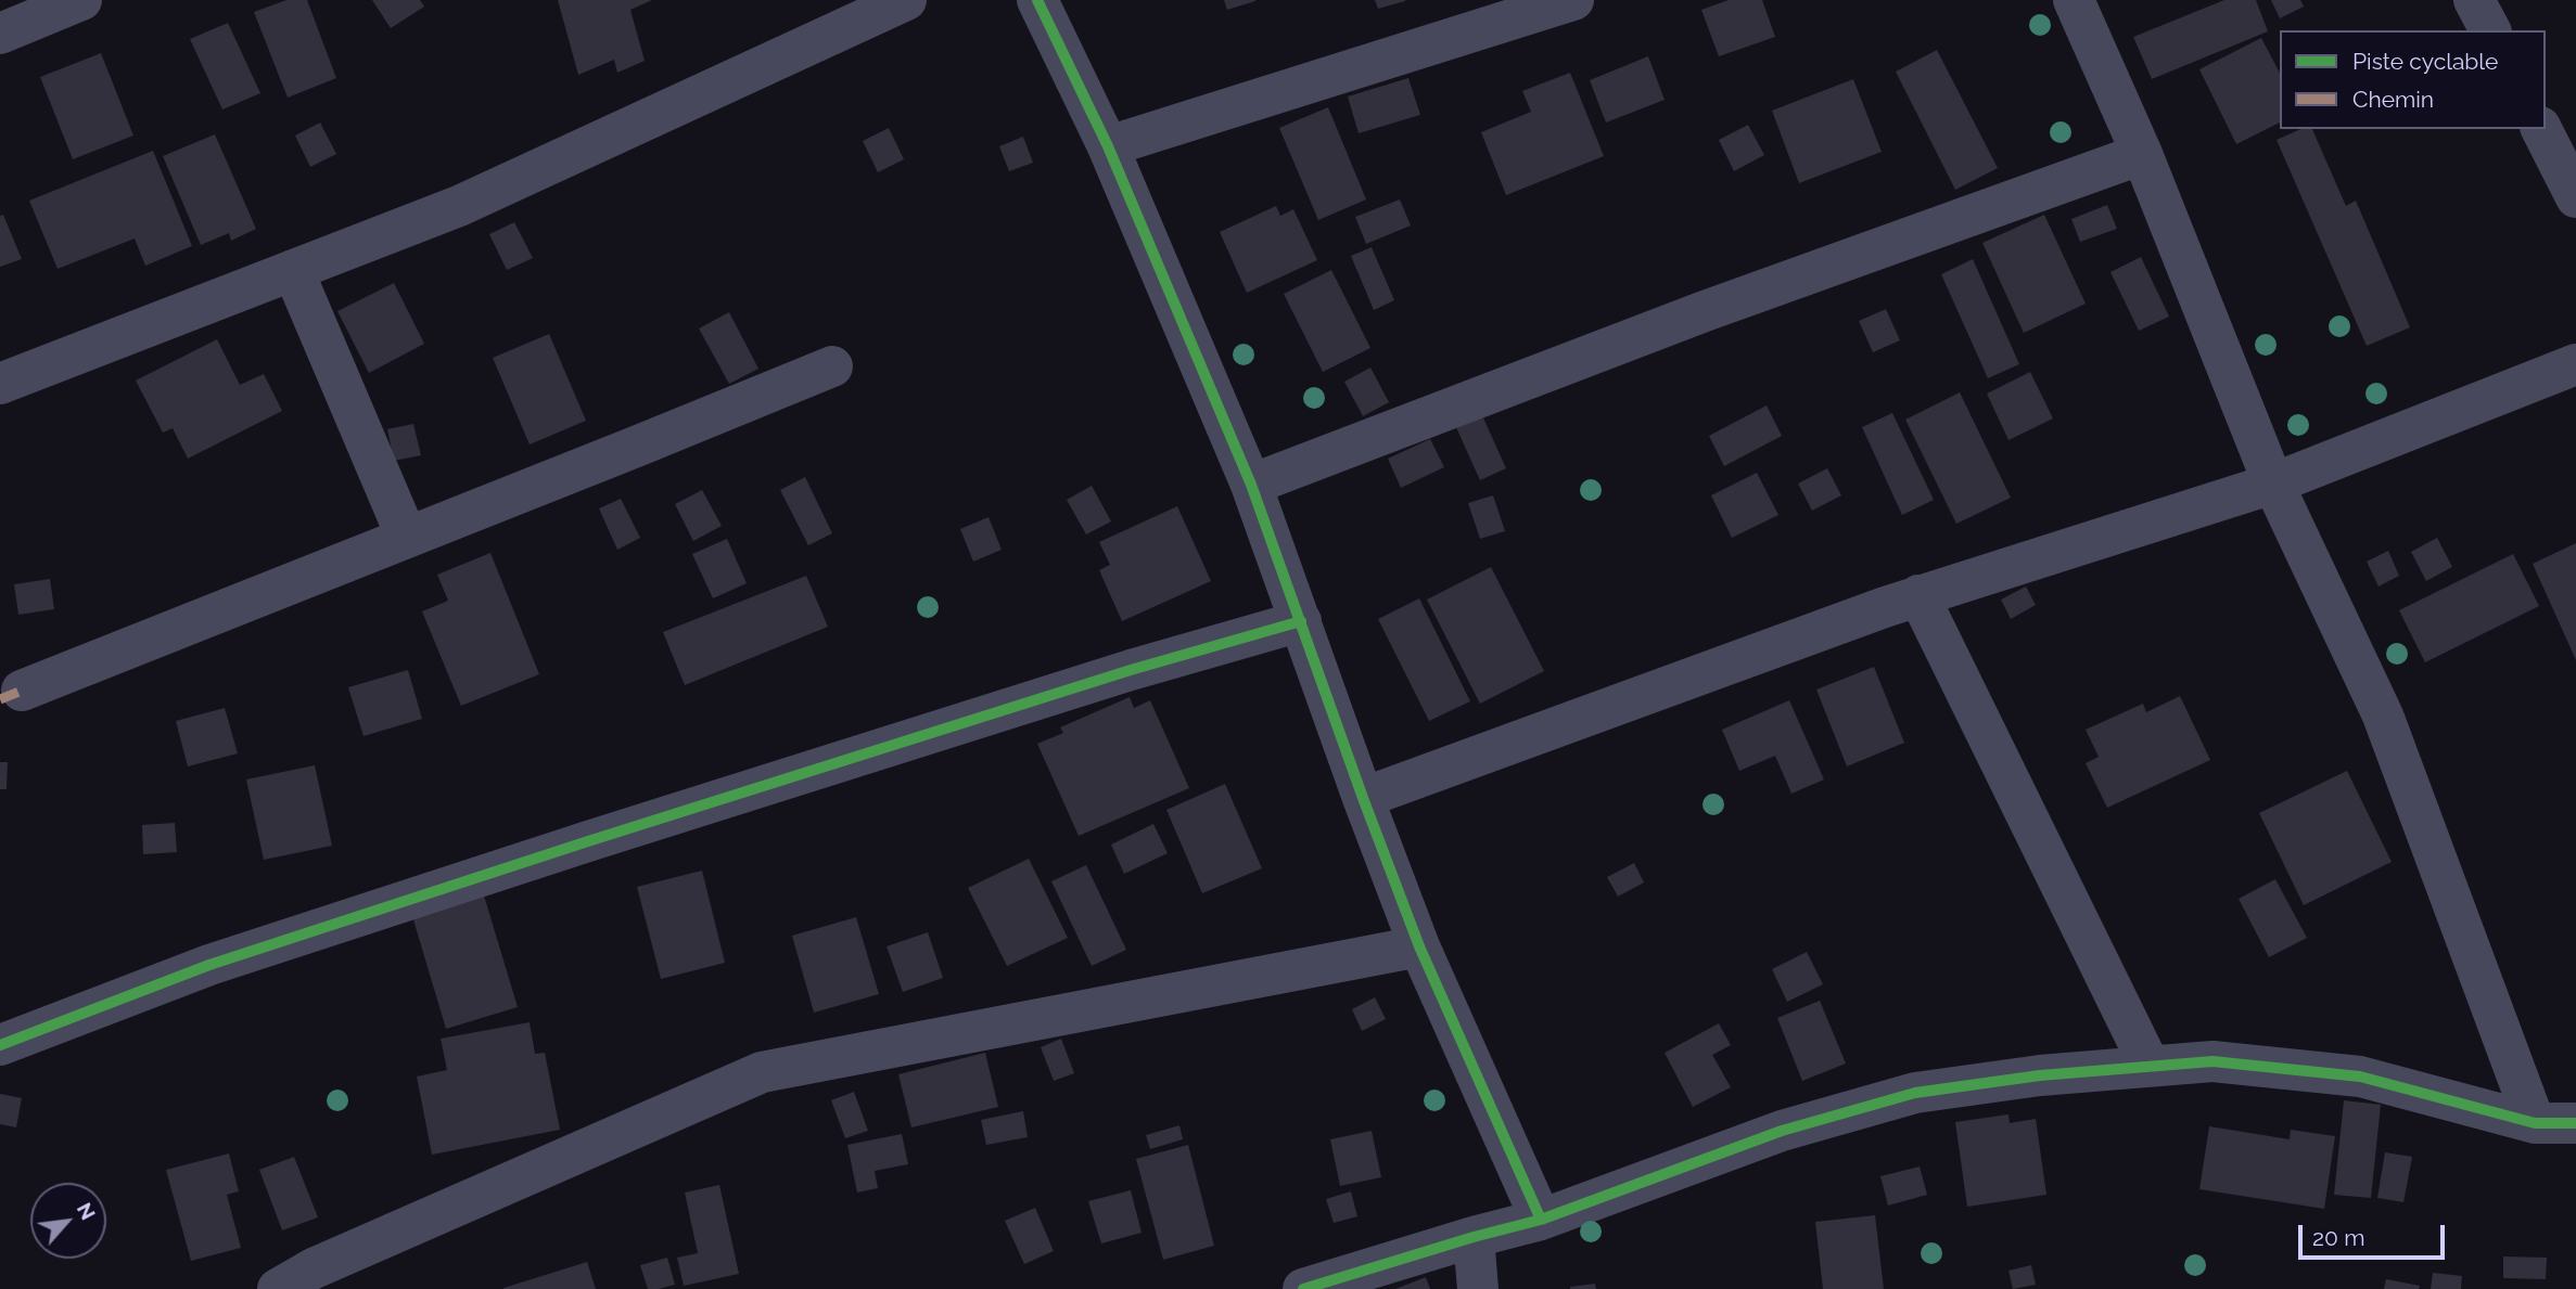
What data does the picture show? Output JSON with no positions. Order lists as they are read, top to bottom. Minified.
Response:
{"legend":["Piste cyclable","Chemin"],"scale_bar":"20 m","north":"top right"}
